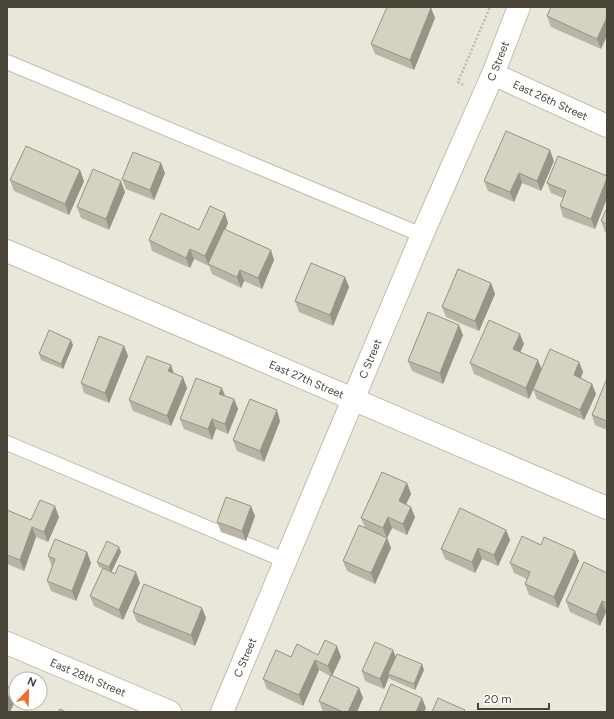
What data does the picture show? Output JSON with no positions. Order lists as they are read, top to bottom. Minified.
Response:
{"streets":{"street":["C Street","East 26th Street","East 27th Street","East 28th Street"]},"crossings":[["C Street","East 26th Street"],["C Street","East 27th Street"]],"scale_bar":"20 m","north":"top right"}
